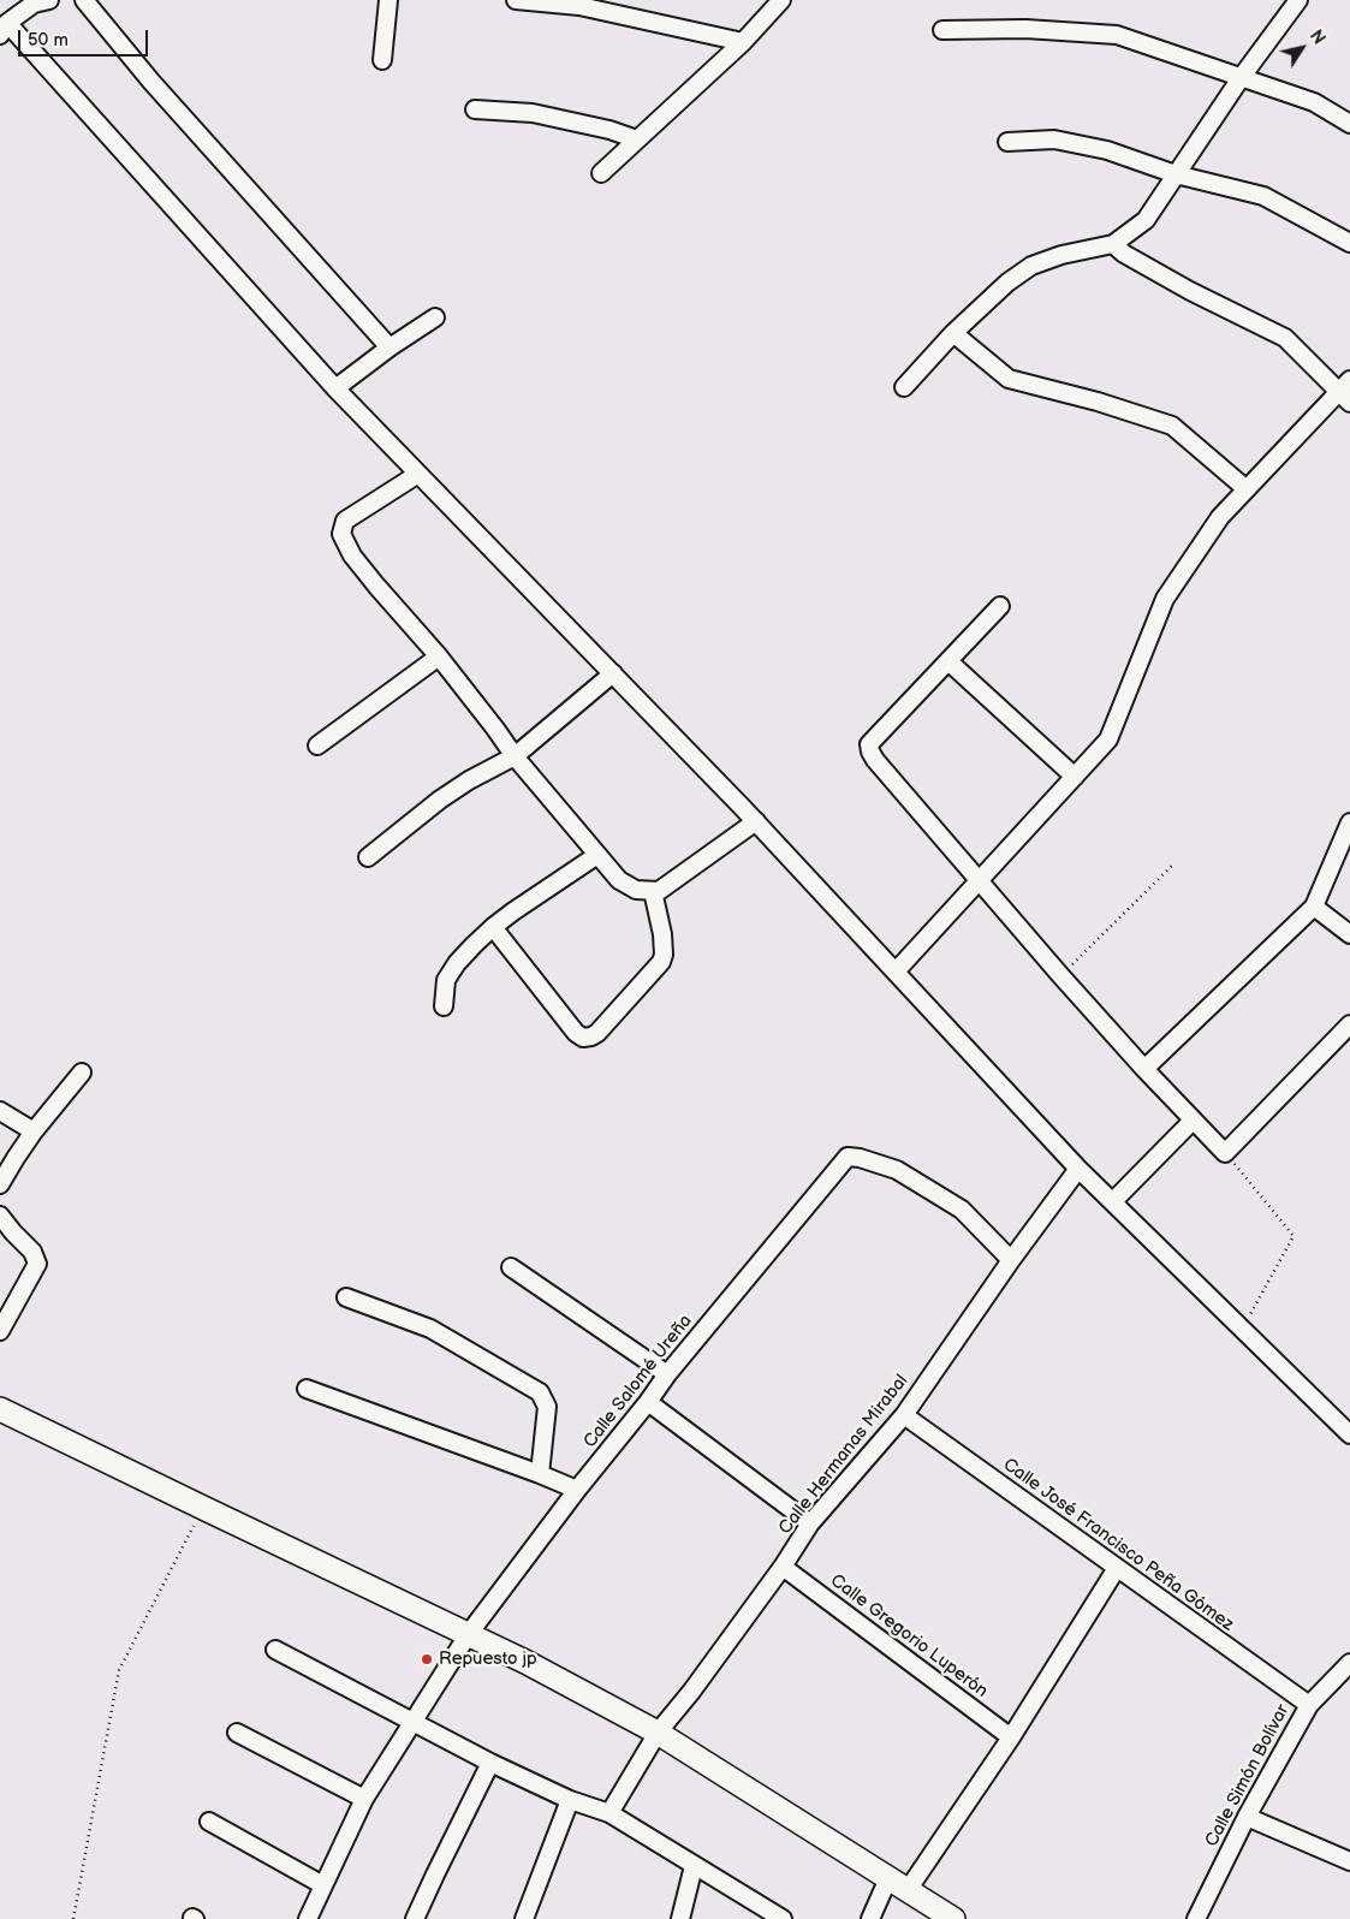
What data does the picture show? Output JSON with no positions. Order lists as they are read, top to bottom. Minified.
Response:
{"streets":{"street":["Calle Salomé Ureña","Calle Hermanas Mirabal","Calle José Francisco Peña Gómez","Calle Gregorio Luperón","Calle Simón Bolívar"]},"crossings":[["Calle Salomé Ureña","Calle Hermanas Mirabal"],["Calle Hermanas Mirabal","Calle José Francisco Peña Gómez"],["Calle Hermanas Mirabal","Calle Gregorio Luperón"],["Calle José Francisco Peña Gómez","Calle Simón Bolívar"]],"places":["Repuesto jp"],"scale_bar":"50 m","north":"top right"}
